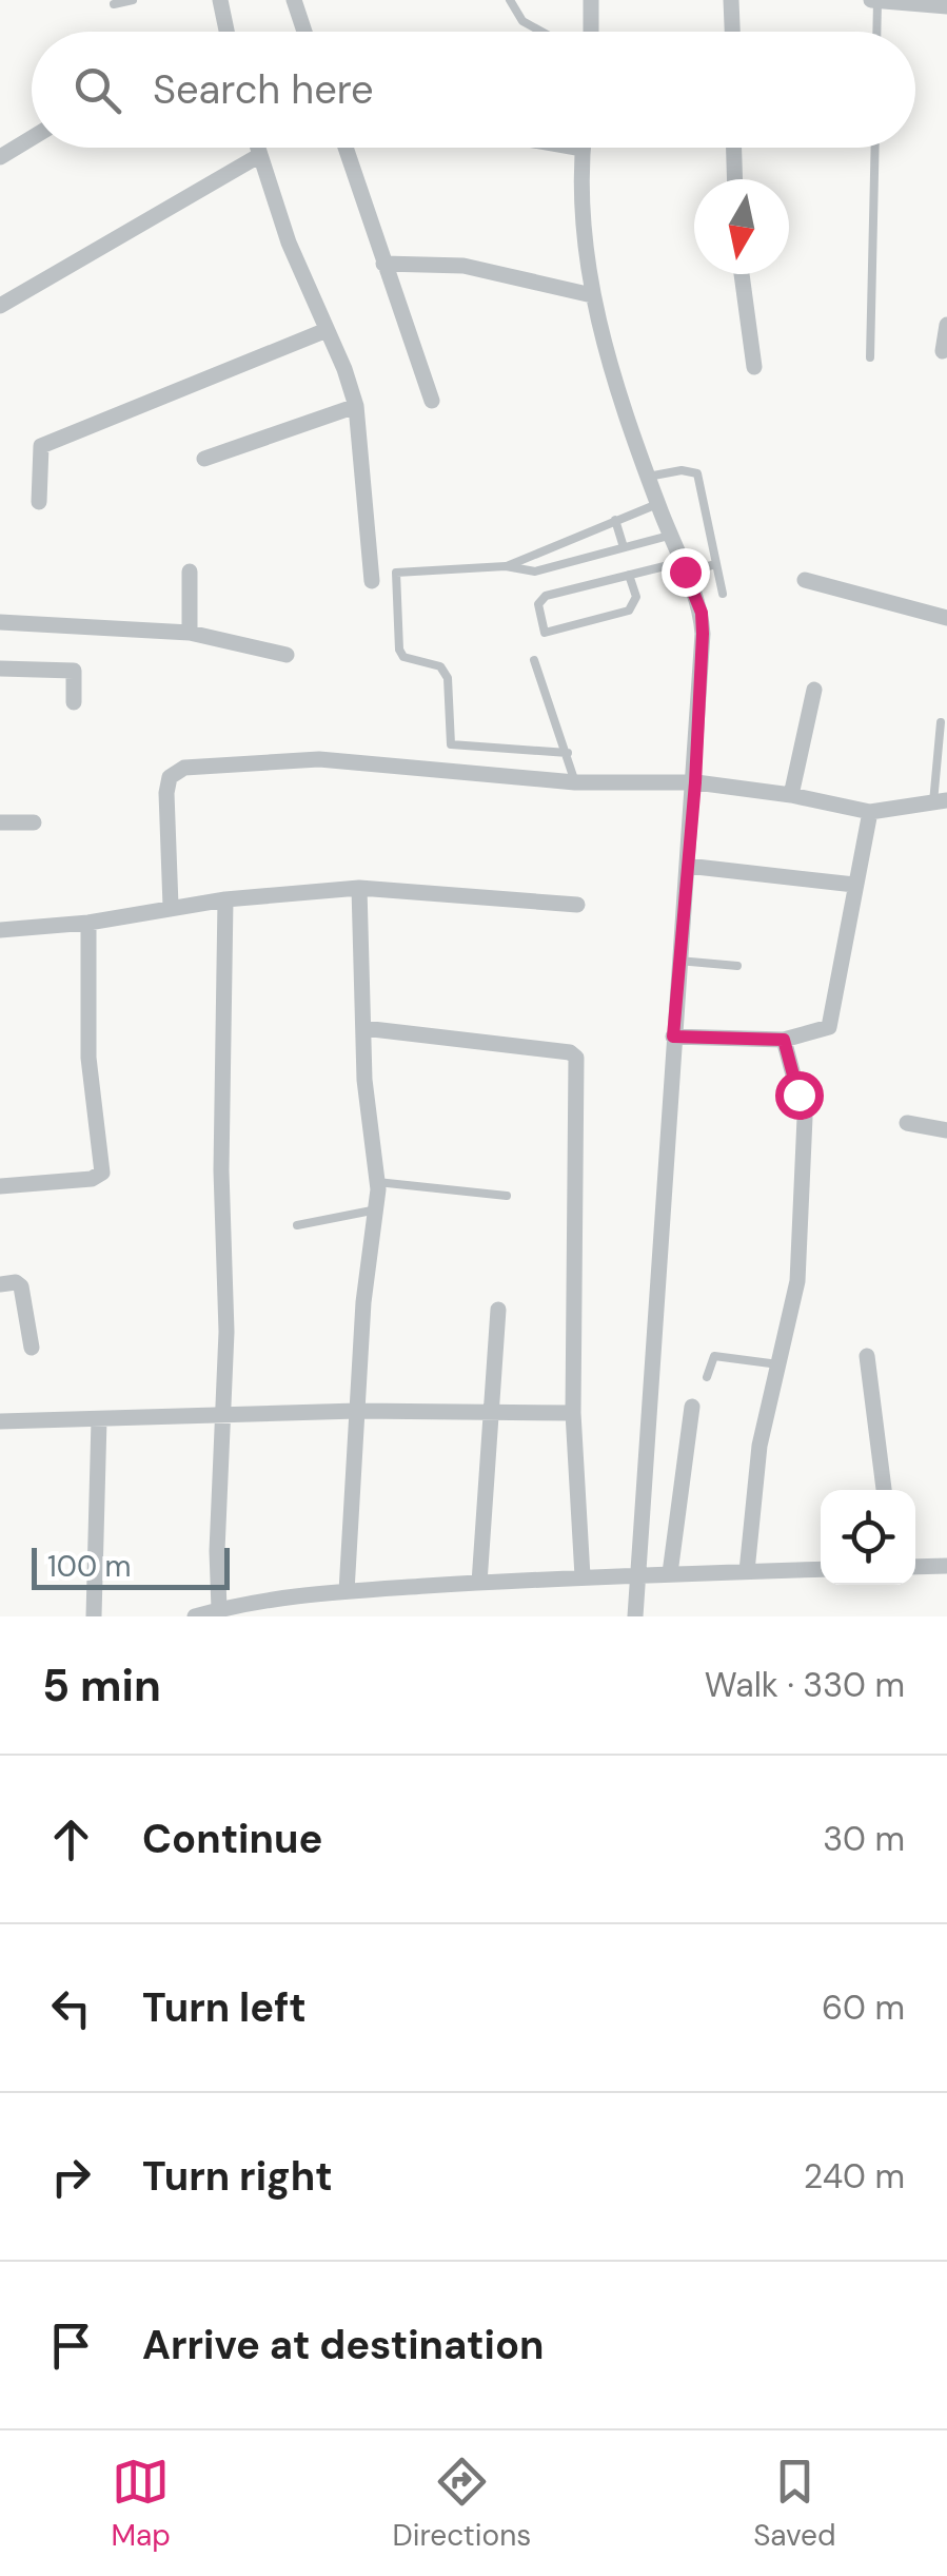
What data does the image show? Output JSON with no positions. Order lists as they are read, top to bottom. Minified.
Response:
{"scale_bar":"100 m","north":"bottom","page":{"search":"Search here","scale":"100 m","heading":["5 min","Walk · 330 m"],"list":[["Continue","30 m"],["Turn left","60 m"],["Turn right","240 m"],"Arrive at destination"],"nav":["Map","Directions","Saved"]}}
